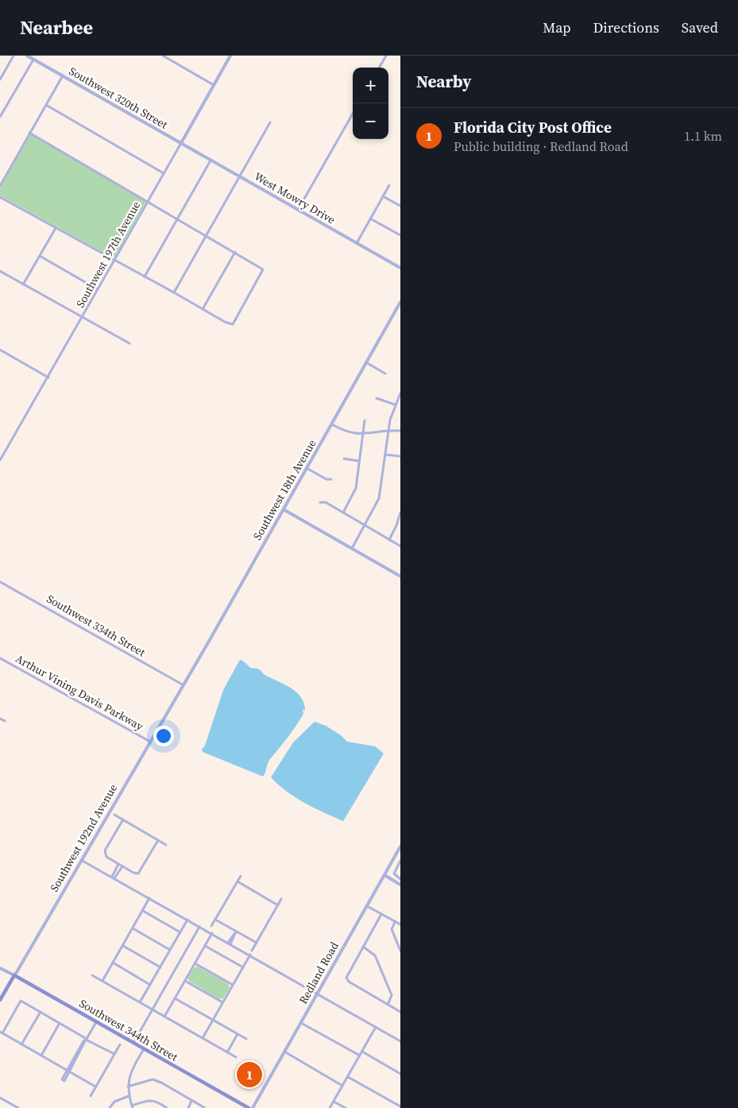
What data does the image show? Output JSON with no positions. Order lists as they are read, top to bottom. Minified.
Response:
{"streets":{"main road":["Southwest 192nd Avenue","Southwest 344th Street"],"street":["Southwest 320th Street","West Mowry Drive","Southwest 197th Avenue","Southwest 18th Avenue","Southwest 334th Street","Arthur Vining Davis Parkway","Redland Road"]},"crossings":[["Southwest 320th Street","West Mowry Drive"],["Southwest 320th Street","Southwest 197th Avenue"],["West Mowry Drive","Southwest 197th Avenue"],["Southwest 18th Avenue","Southwest 334th Street"],["Southwest 18th Avenue","Southwest 192nd Avenue"],["Southwest 334th Street","Southwest 192nd Avenue"],["Arthur Vining Davis Parkway","Southwest 192nd Avenue"],["Southwest 192nd Avenue","Southwest 344th Street"]],"page":{"header":"Nearbee","nav":["Map","Directions","Saved"],"heading":"Nearby","map_buttons":["+","−"],"list":[{"mark":"1","name":"Florida City Post Office","note":"Public building · Redland Road","value":"1.1 km"}],"pins":"1"}}
